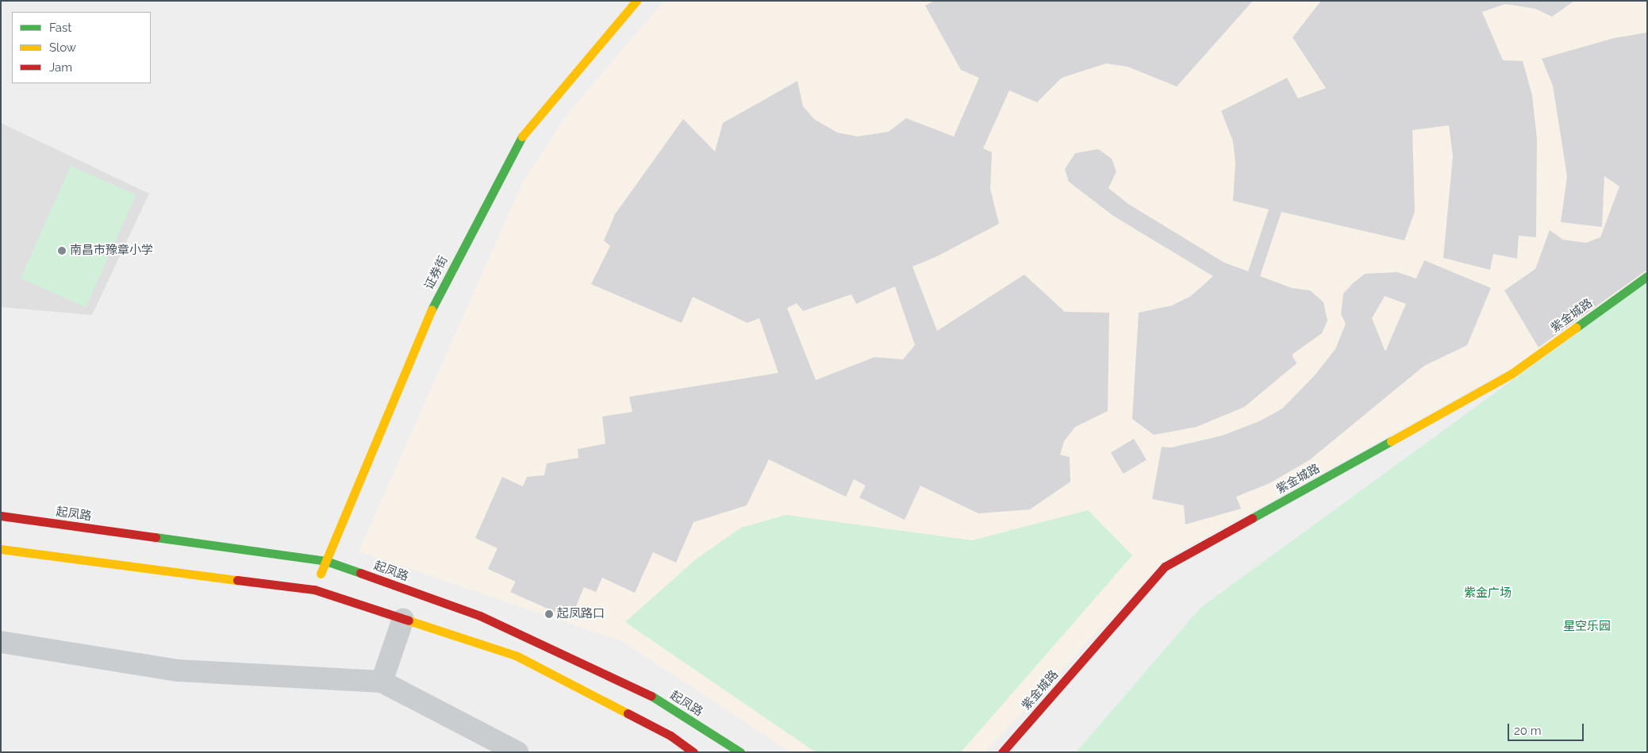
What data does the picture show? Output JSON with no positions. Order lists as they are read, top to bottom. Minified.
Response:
{"streets":{"street":["证券街","紫金城路","起凤路"]},"crossings":[["证券街","起凤路"]],"parks":["紫金广场","星空乐园"],"places":["南昌市豫章小学","起凤路口"],"legend":["Fast","Slow","Jam"],"scale_bar":"20 m"}
